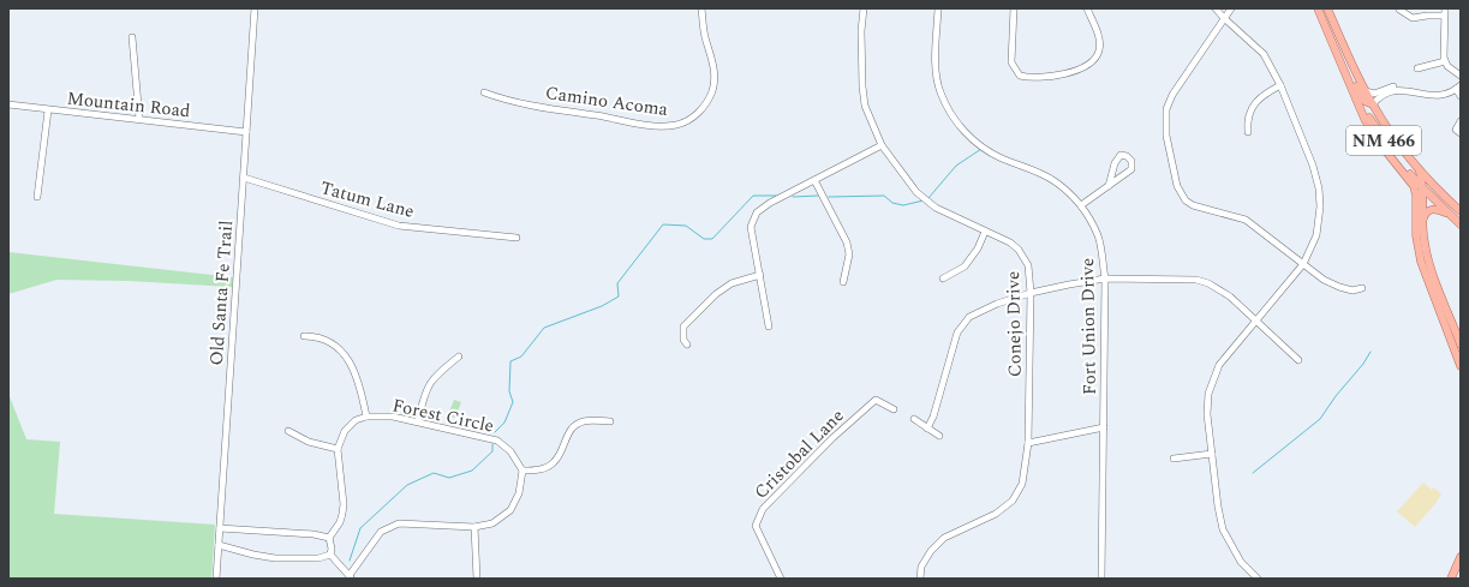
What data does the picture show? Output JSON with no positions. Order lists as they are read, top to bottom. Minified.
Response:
{"streets":{"main road":["NM 466"],"street":["Camino Acoma","Mountain Road","Tatum Lane","Old Santa Fe Trail","Conejo Drive","Fort Union Drive","Forest Circle","Cristobal Lane"]},"crossings":[["Mountain Road","Old Santa Fe Trail"],["Tatum Lane","Old Santa Fe Trail"]]}
